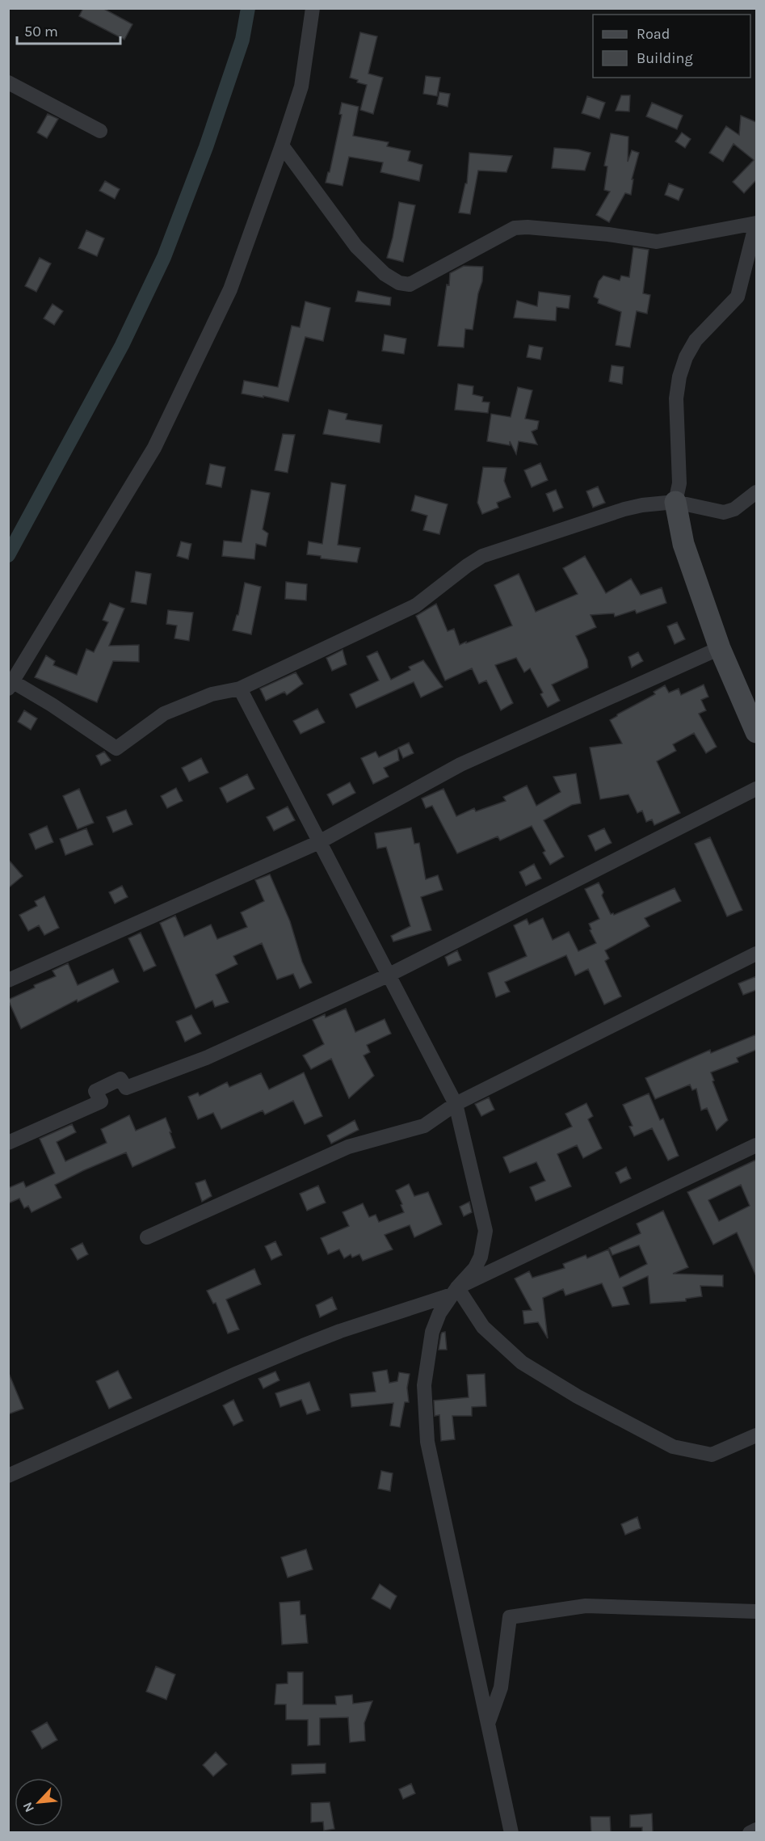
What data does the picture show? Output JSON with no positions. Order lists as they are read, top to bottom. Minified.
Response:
{"legend":["Road","Building"],"scale_bar":"50 m","north":"bottom left"}
